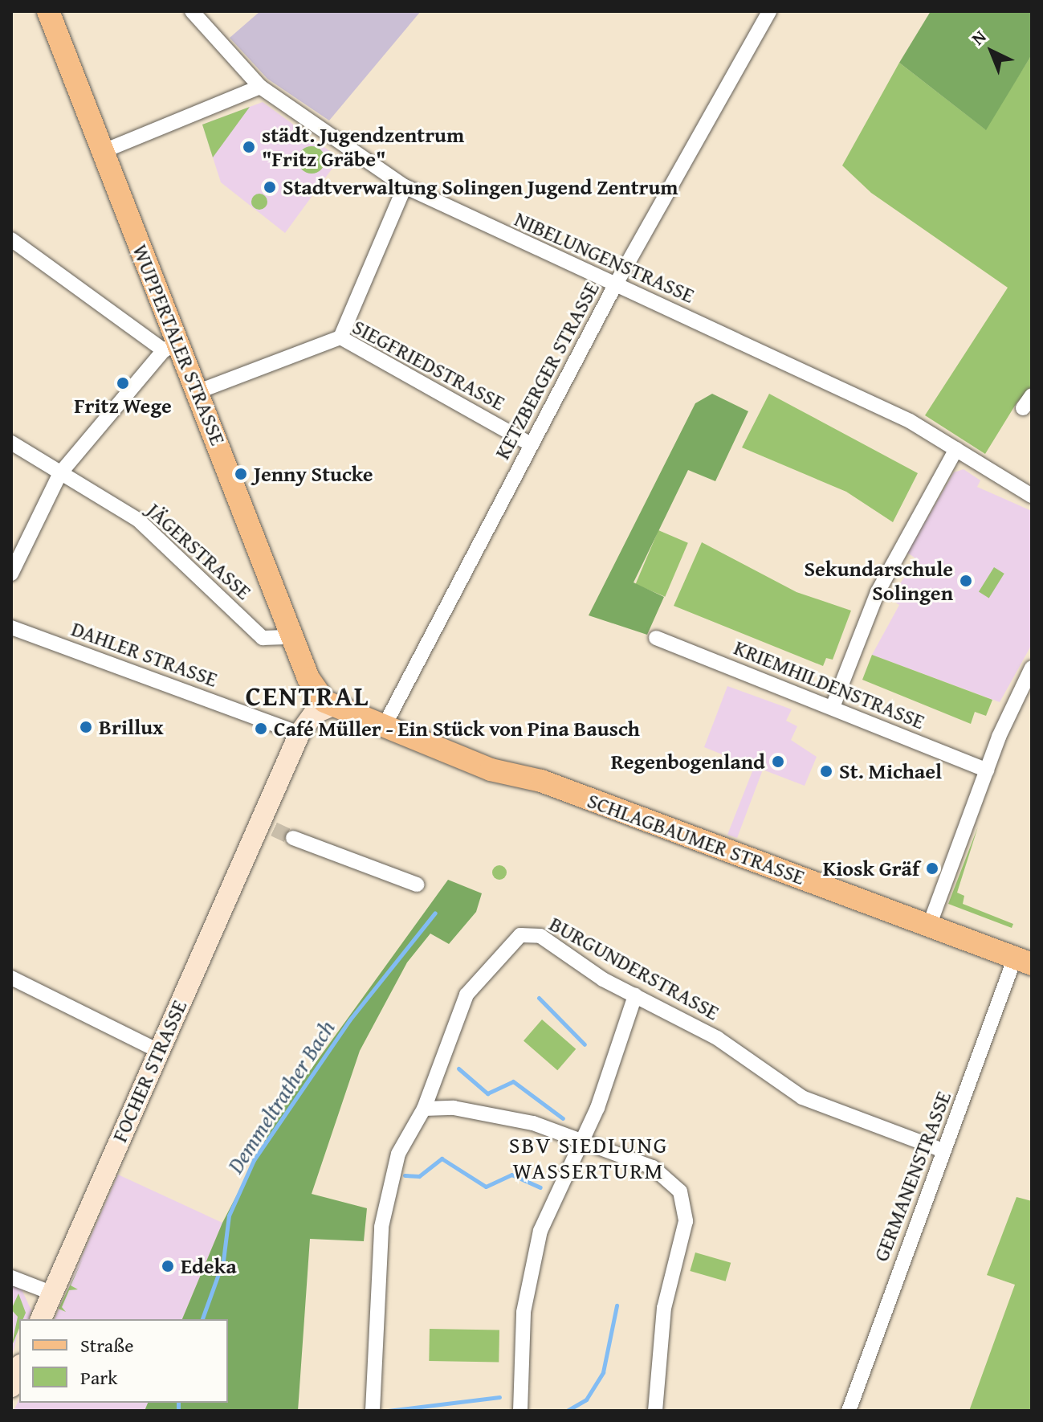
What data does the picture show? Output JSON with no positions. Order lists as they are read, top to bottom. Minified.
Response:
{"streets":{"main road":["WUPPERTALER STRASSE","SCHLAGBAUMER STRASSE","FOCHER STRASSE"],"street":["NIBELUNGENSTRASSE","SIEGFRIEDSTRASSE","KETZBERGER STRASSE","JÄGERSTRASSE","DAHLER STRASSE","KRIEMHILDENSTRASSE","BURGUNDERSTRASSE","GERMANENSTRASSE"]},"crossings":[["NIBELUNGENSTRASSE","KETZBERGER STRASSE"],["WUPPERTALER STRASSE","SIEGFRIEDSTRASSE"],["WUPPERTALER STRASSE","JÄGERSTRASSE"],["WUPPERTALER STRASSE","SCHLAGBAUMER STRASSE"],["WUPPERTALER STRASSE","FOCHER STRASSE"],["SIEGFRIEDSTRASSE","KETZBERGER STRASSE"],["KETZBERGER STRASSE","SCHLAGBAUMER STRASSE"],["DAHLER STRASSE","FOCHER STRASSE"],["SCHLAGBAUMER STRASSE","FOCHER STRASSE"],["SCHLAGBAUMER STRASSE","GERMANENSTRASSE"],["BURGUNDERSTRASSE","GERMANENSTRASSE"]],"districts":["CENTRAL","SBV SIEDLUNG WASSERTURM"],"water":["Demmeltrather Bach"],"places":["städt. Jugendzentrum \"Fritz Gräbe\"","Stadtverwaltung Solingen Jugend Zentrum","Fritz Wege","Jenny Stucke","Sekundarschule Solingen","Brillux","Café Müller - Ein Stück von Pina Bausch","Regenbogenland","St. Michael","Kiosk Gräf","Edeka"],"legend":["Straße","Park"],"north":"top left"}
